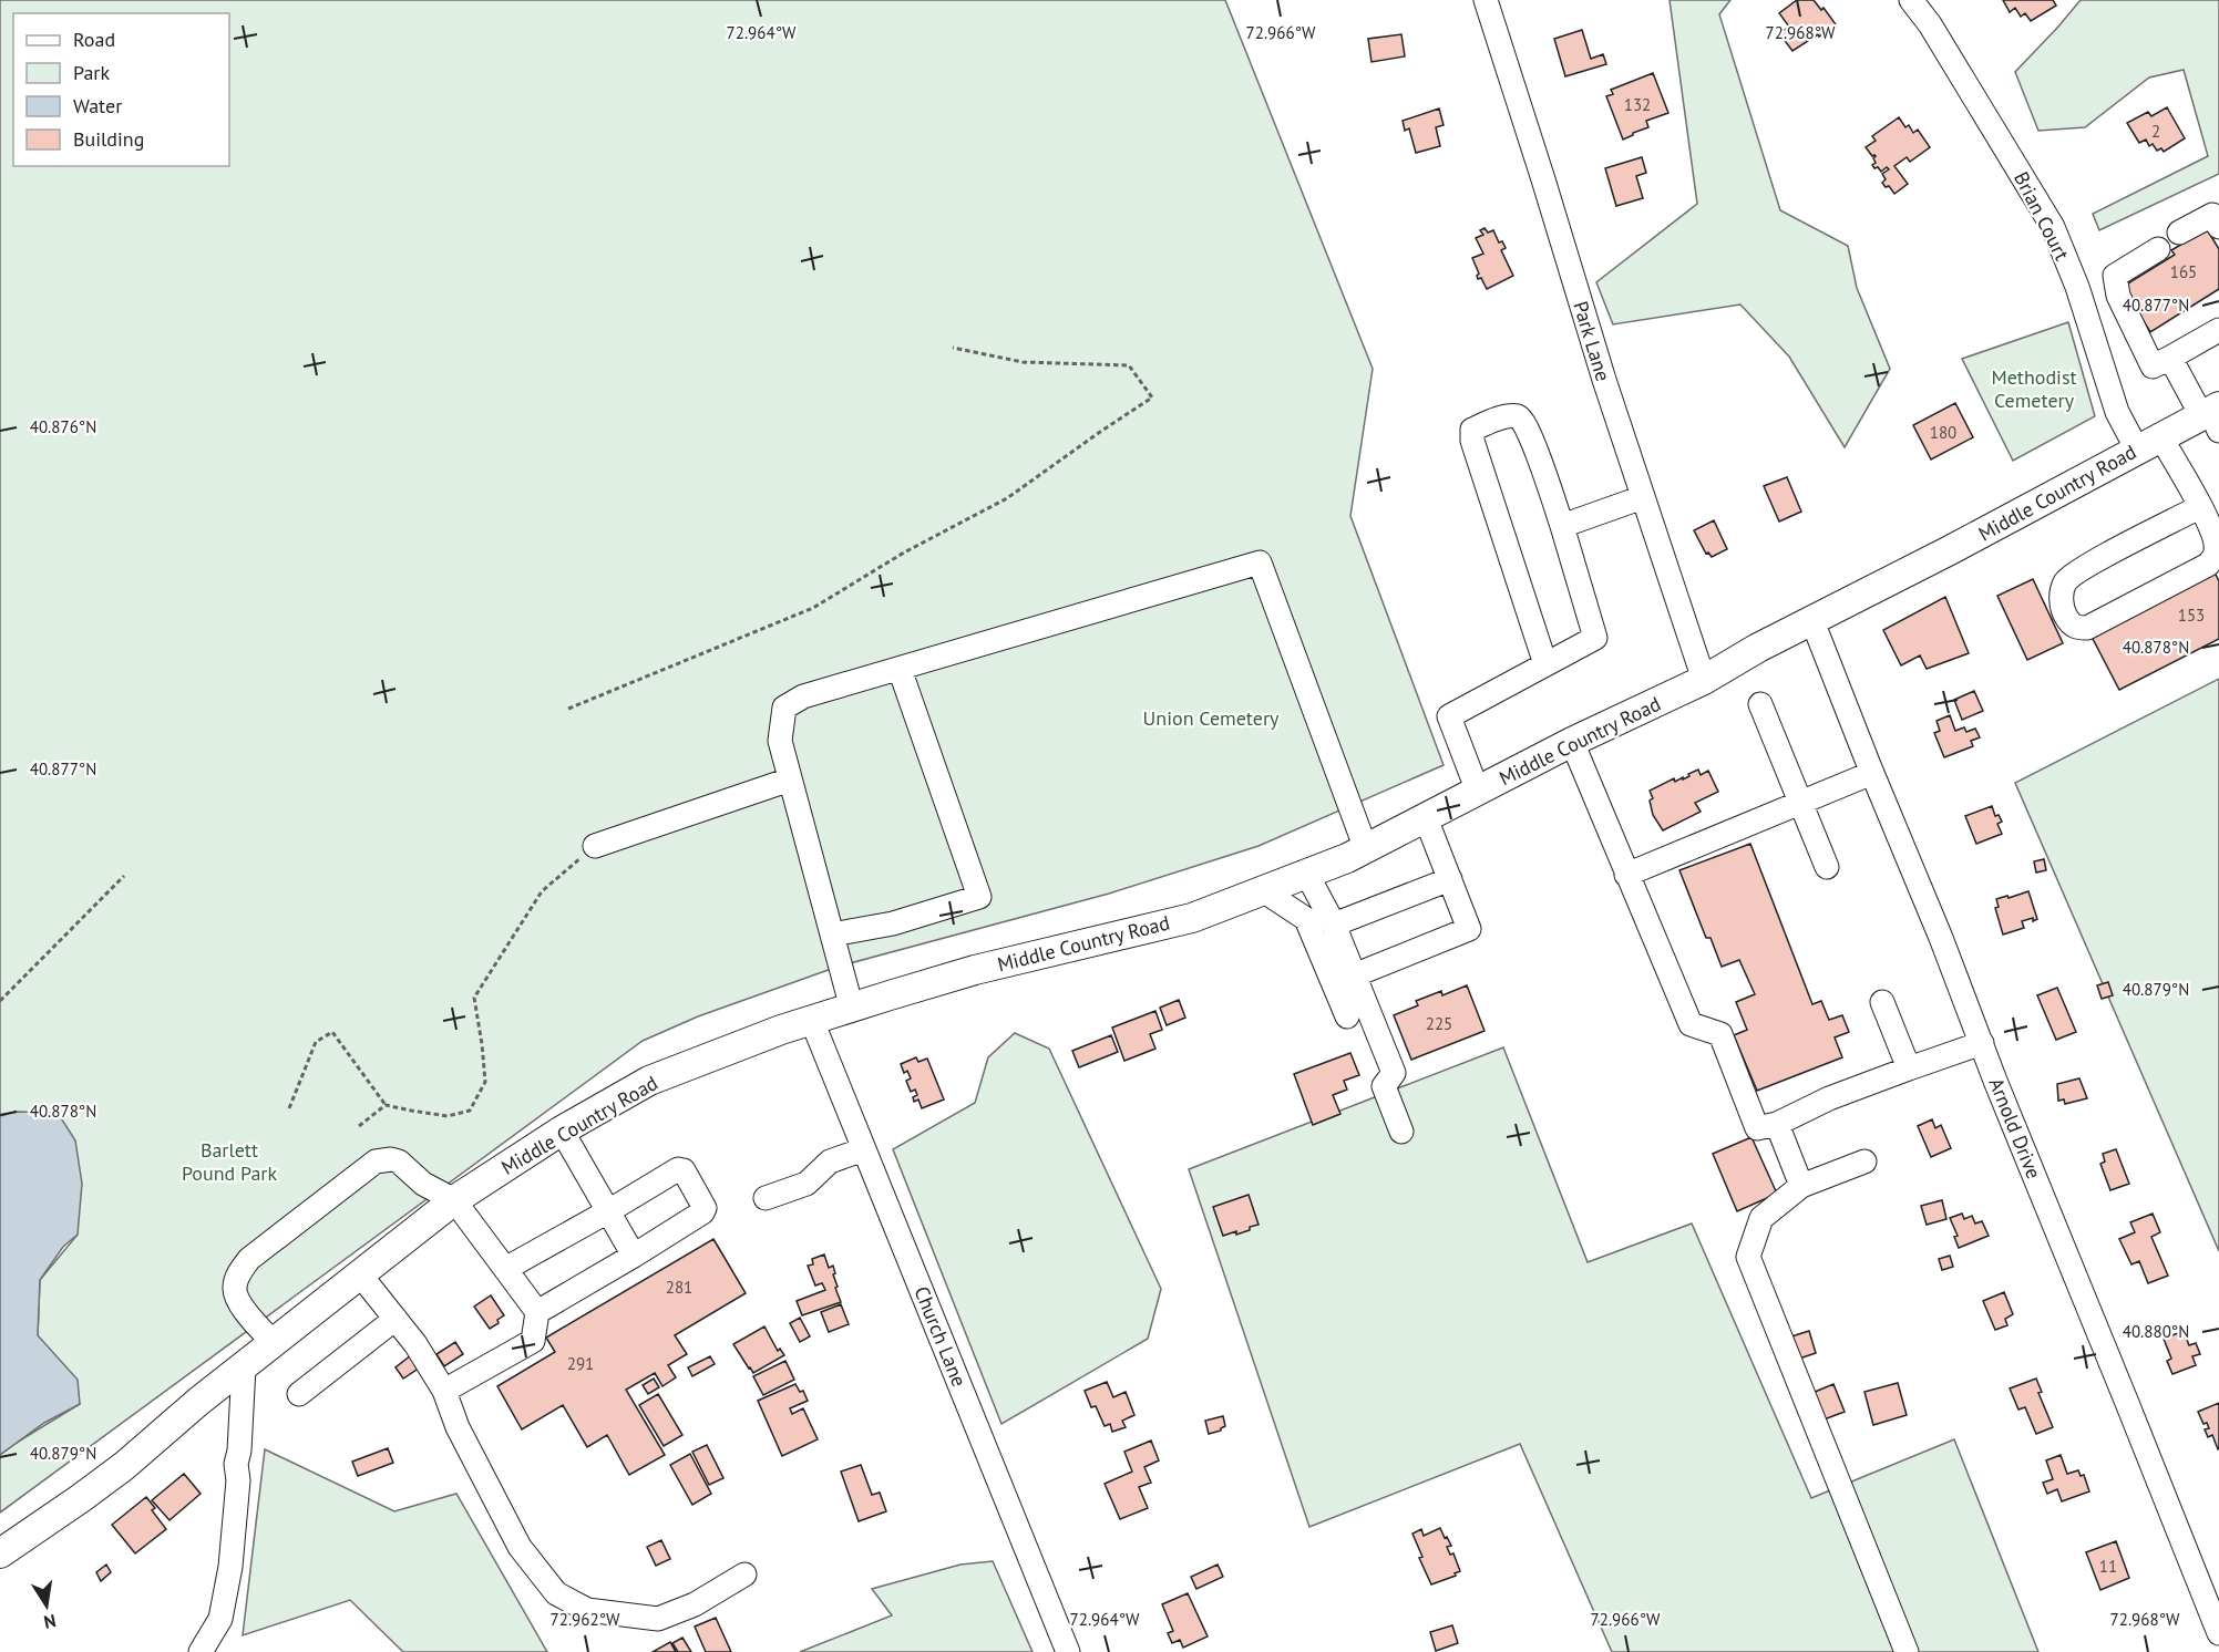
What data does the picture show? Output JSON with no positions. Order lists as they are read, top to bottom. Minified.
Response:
{"streets":{"main road":["Middle Country Road"],"street":["Brian Court","Park Lane","Arnold Drive","Church Lane"]},"crossings":[["Brian Court","Middle Country Road"],["Park Lane","Middle Country Road"],["Middle Country Road","Arnold Drive"],["Middle Country Road","Church Lane"]],"parks":["Methodist Cemetery","Union Cemetery","Barlett Pound Park"],"house_numbers":["132","2","165","180","153","225","281","291","11"],"legend":["Road","Park","Water","Building"],"north":"bottom","coordinates":["72.964°W","72.966°W","72.968°W","40.877°N","40.876°N","40.878°N","40.879°N","40.880°N","72.962°W"]}
